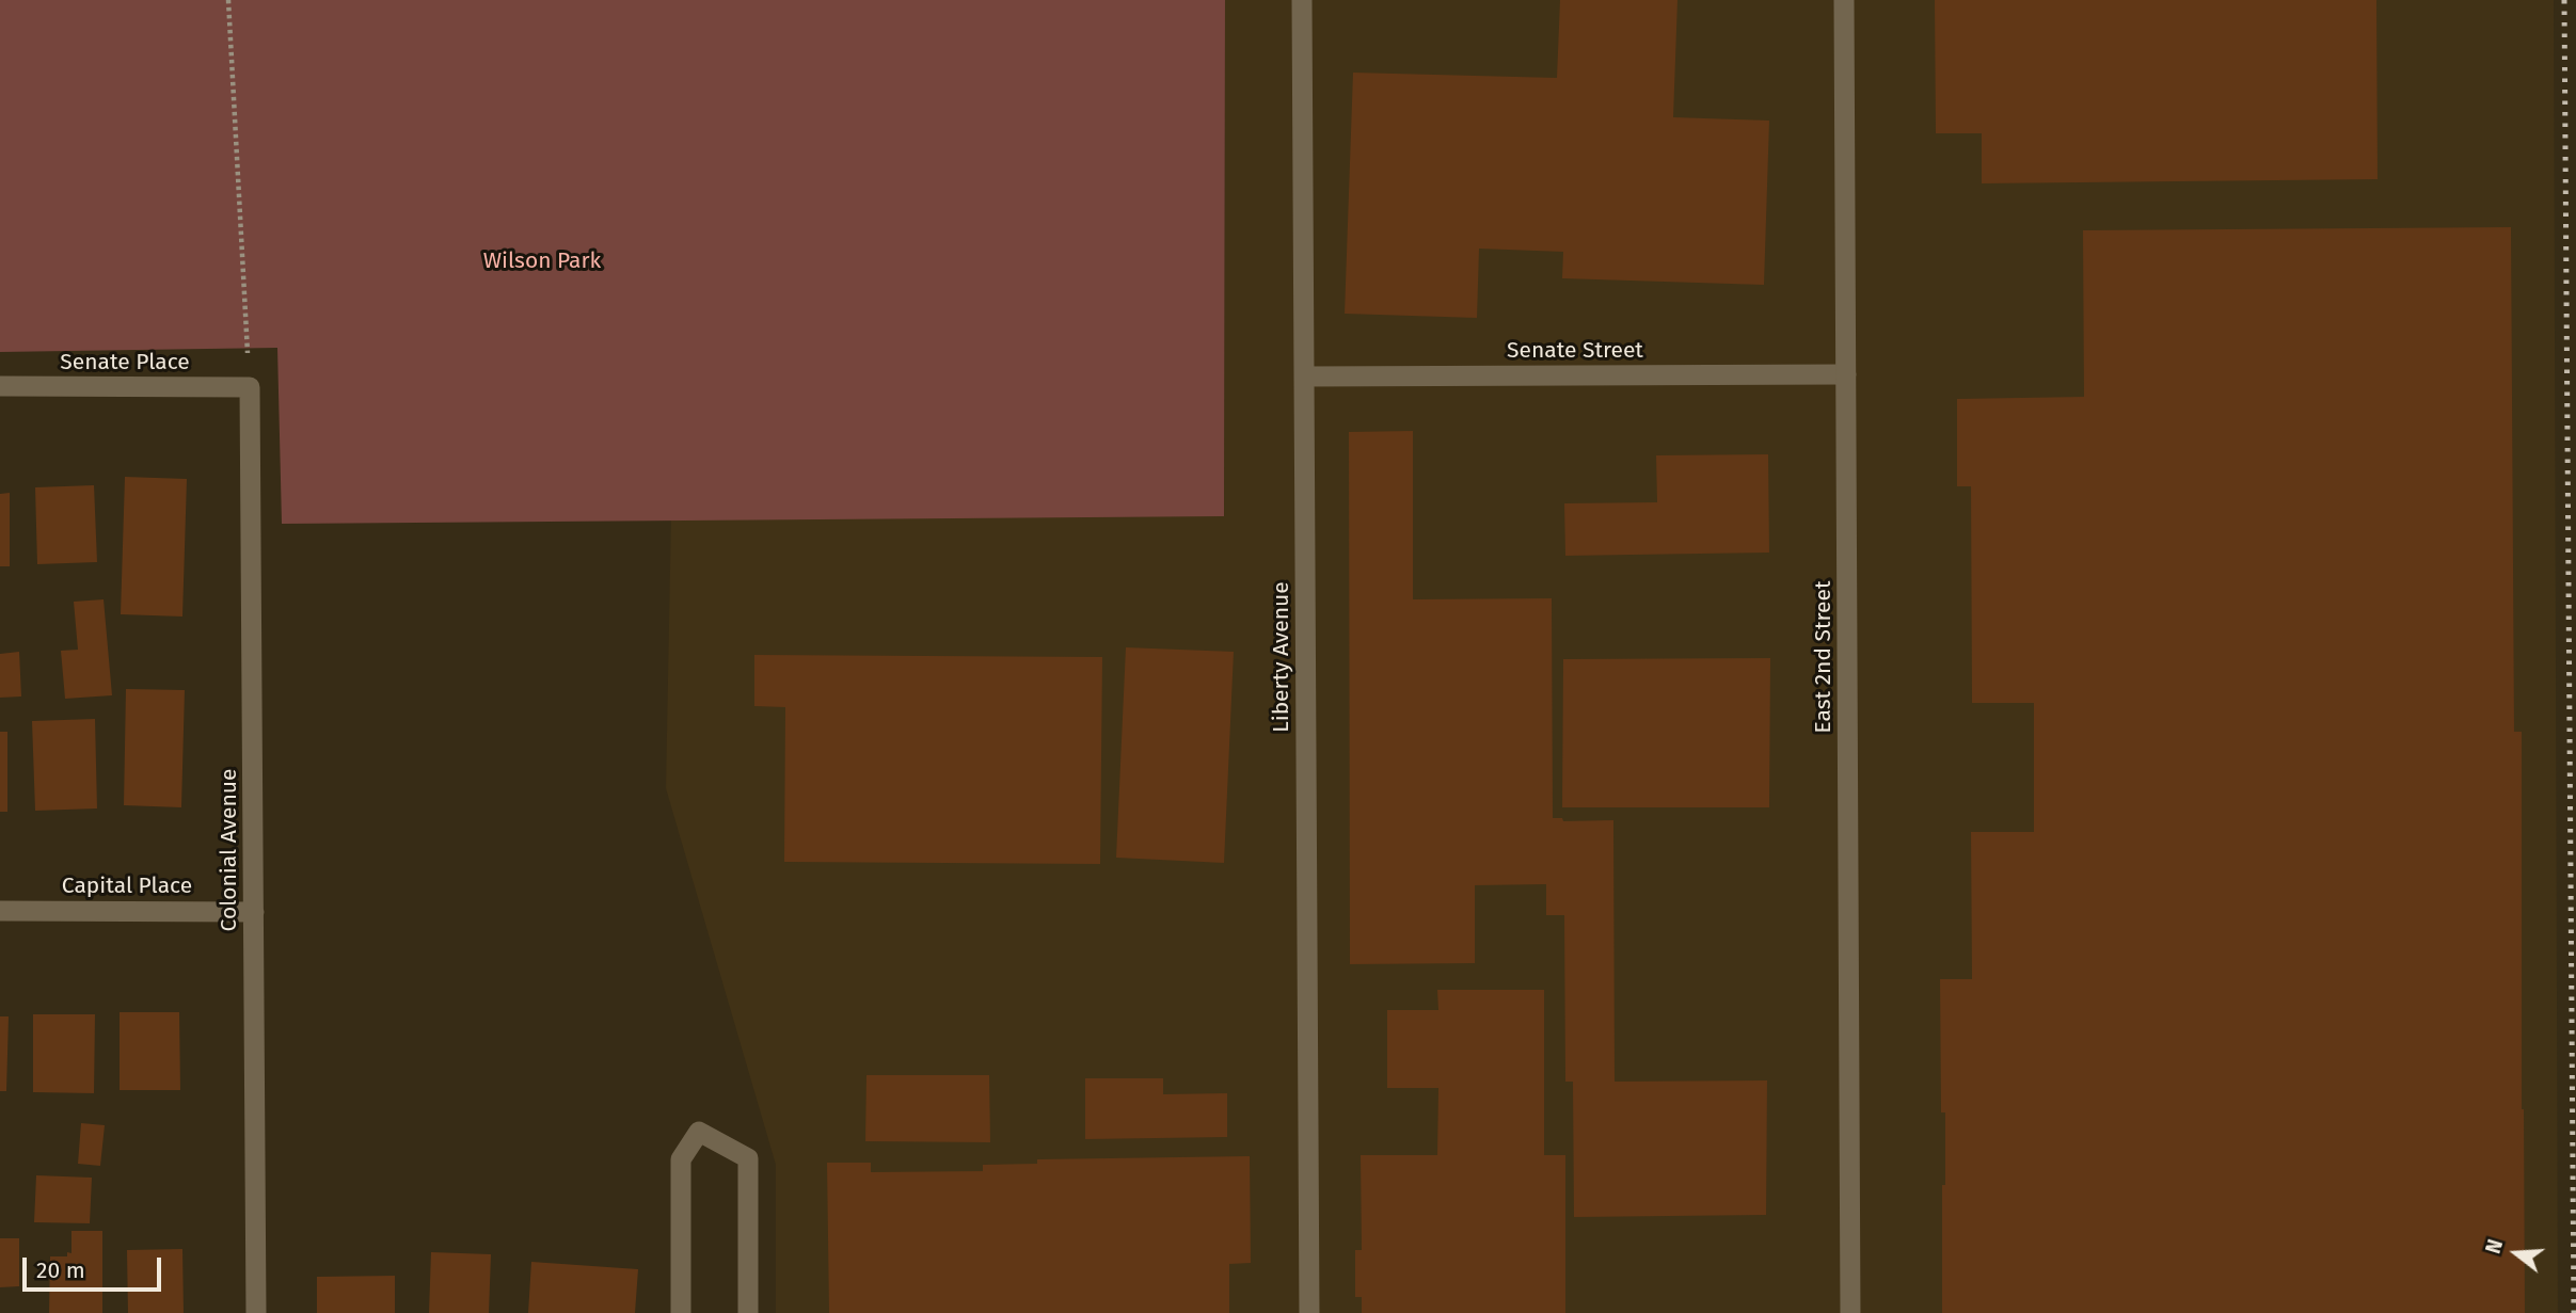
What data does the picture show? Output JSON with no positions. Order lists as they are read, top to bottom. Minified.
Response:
{"streets":{"street":["Senate Street","Senate Place","Liberty Avenue","East 2nd Street","Colonial Avenue","Capital Place"]},"crossings":[["Senate Street","Liberty Avenue"],["Senate Street","East 2nd Street"],["Senate Place","Colonial Avenue"],["Colonial Avenue","Capital Place"]],"parks":["Wilson Park"],"scale_bar":"20 m","north":"left"}
